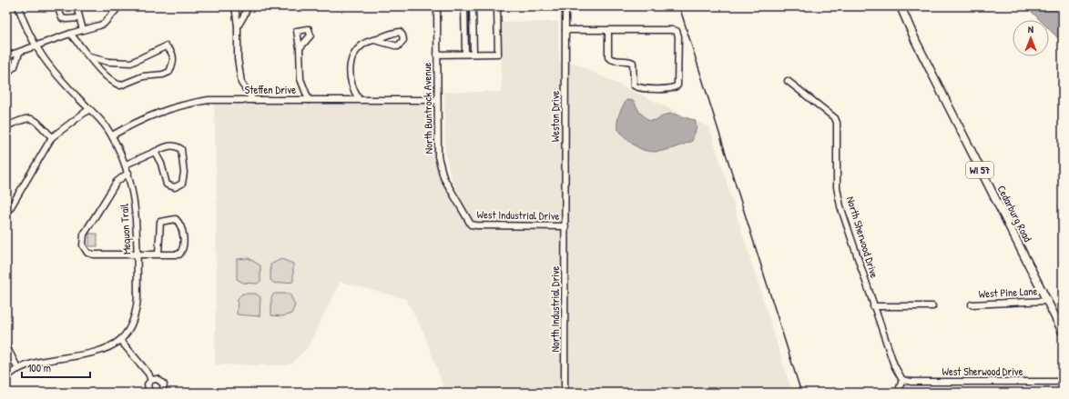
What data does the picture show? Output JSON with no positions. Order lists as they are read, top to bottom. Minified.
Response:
{"streets":{"main road":["WI 57","Cedarburg Road"],"street":["Steffen Drive","North Buntrock Avenue","Weston Drive","West Industrial Drive","Mequon Trail","North Sherwood Drive","West Pine Lane","North Industrial Drive","West Sherwood Drive"]},"crossings":[["Steffen Drive","North Buntrock Avenue"],["Steffen Drive","Mequon Trail"],["North Buntrock Avenue","West Industrial Drive"],["Weston Drive","West Industrial Drive"],["Weston Drive","North Industrial Drive"],["Cedarburg Road","West Pine Lane"],["West Industrial Drive","North Industrial Drive"],["North Sherwood Drive","West Sherwood Drive"]],"scale_bar":"100 m","north":"top"}
